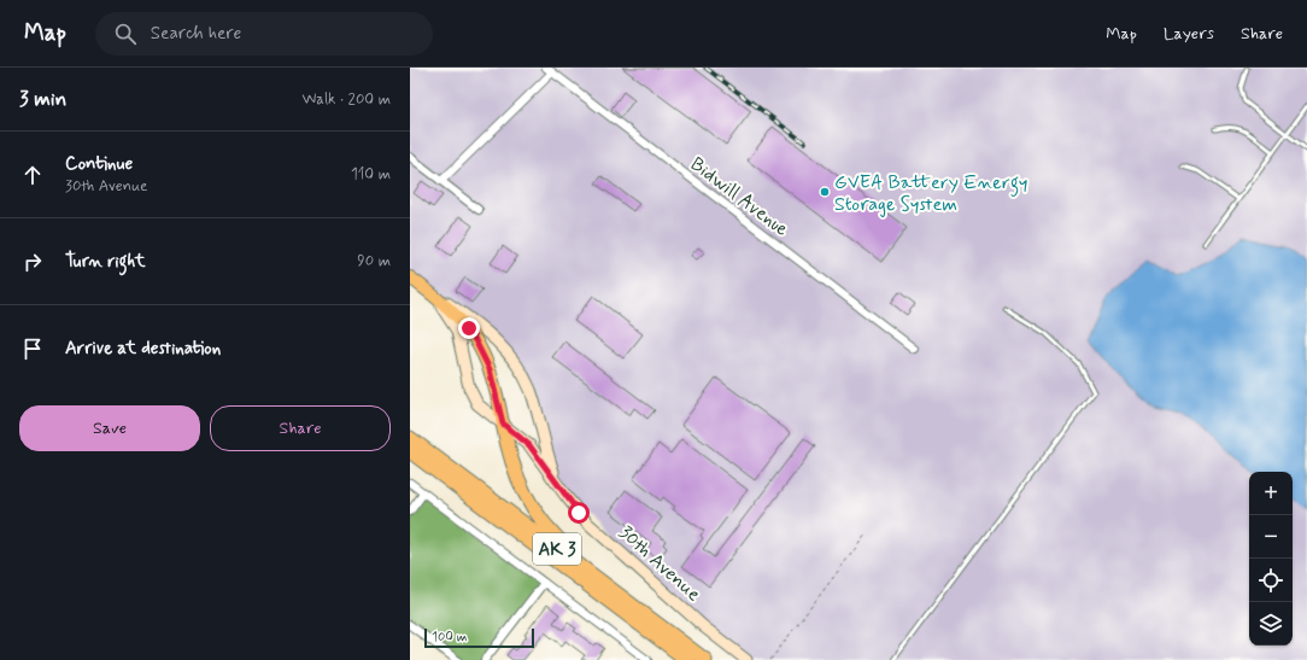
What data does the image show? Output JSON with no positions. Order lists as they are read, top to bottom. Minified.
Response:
{"streets":{"highway":["AK 3"],"main road":["30th Avenue"],"street":["Bidwill Avenue"]},"places":["GVEA Battery Energy Storage System"],"scale_bar":"100 m","page":{"header":"Map","search":"Search here","nav":["Map","Layers","Share"],"heading":["3 min","Walk · 200 m"],"list":[["Continue","30th Avenue","110 m"],["Turn right","90 m"],"Arrive at destination"],"buttons":["Save","Share"],"map_buttons":["+","−"],"scale":"100 m"}}
